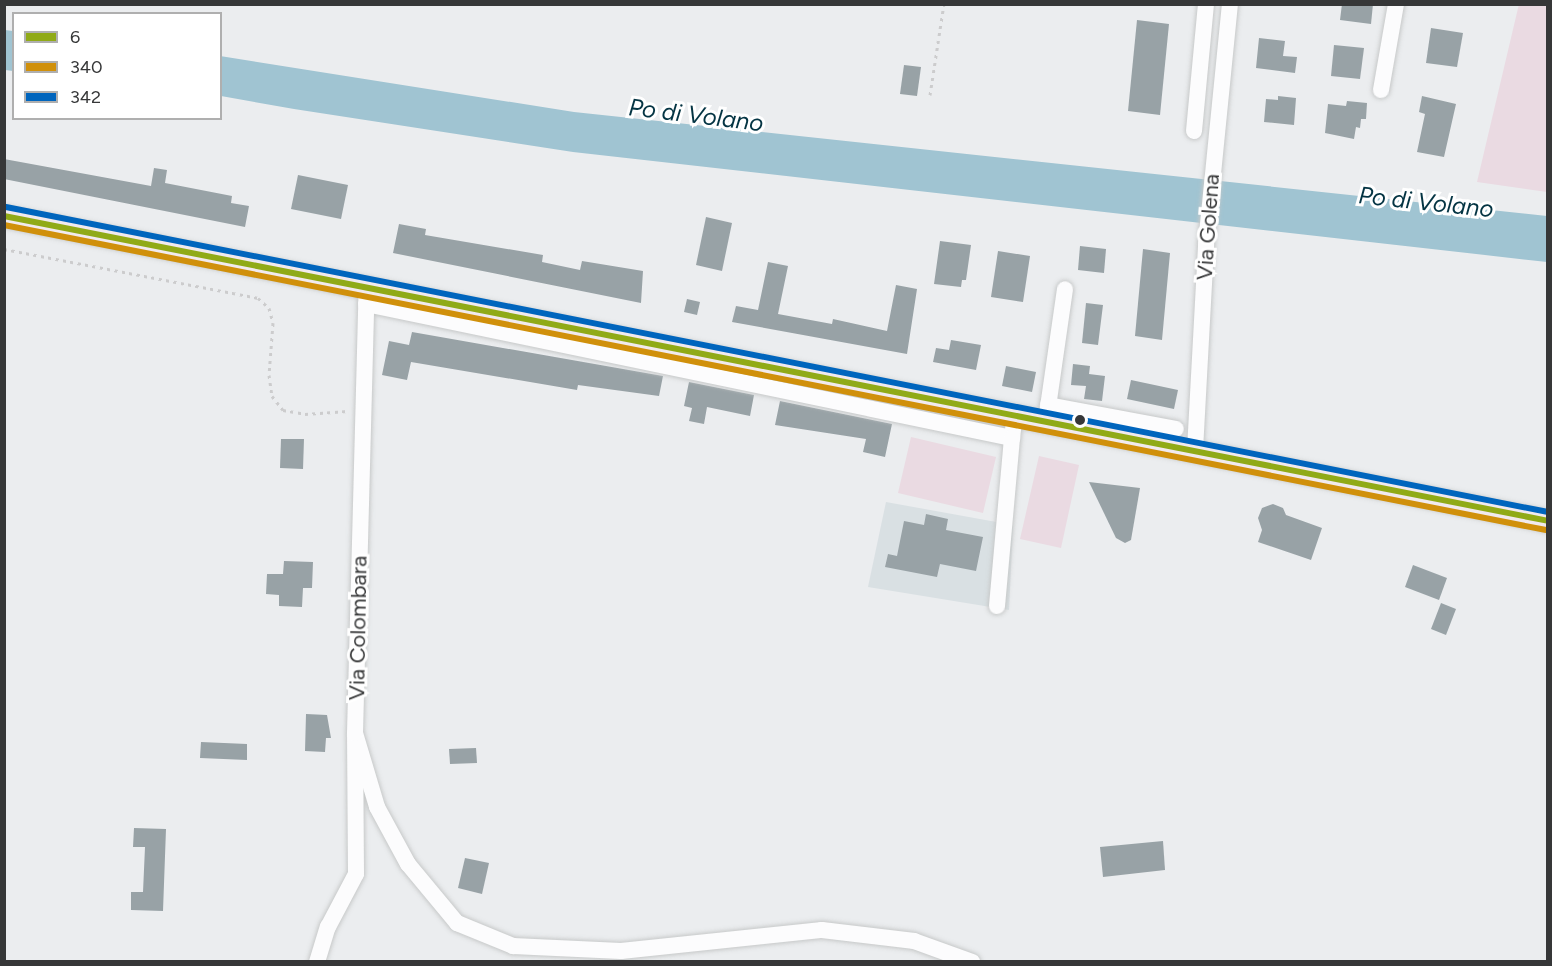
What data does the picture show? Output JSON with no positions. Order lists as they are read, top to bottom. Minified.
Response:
{"streets":{"street":["Via Golena","Via Colombara"]},"water":["Po di Volano"],"lines":["transit line 342","transit line 6","transit line 340"],"legend":["6","340","342"]}
